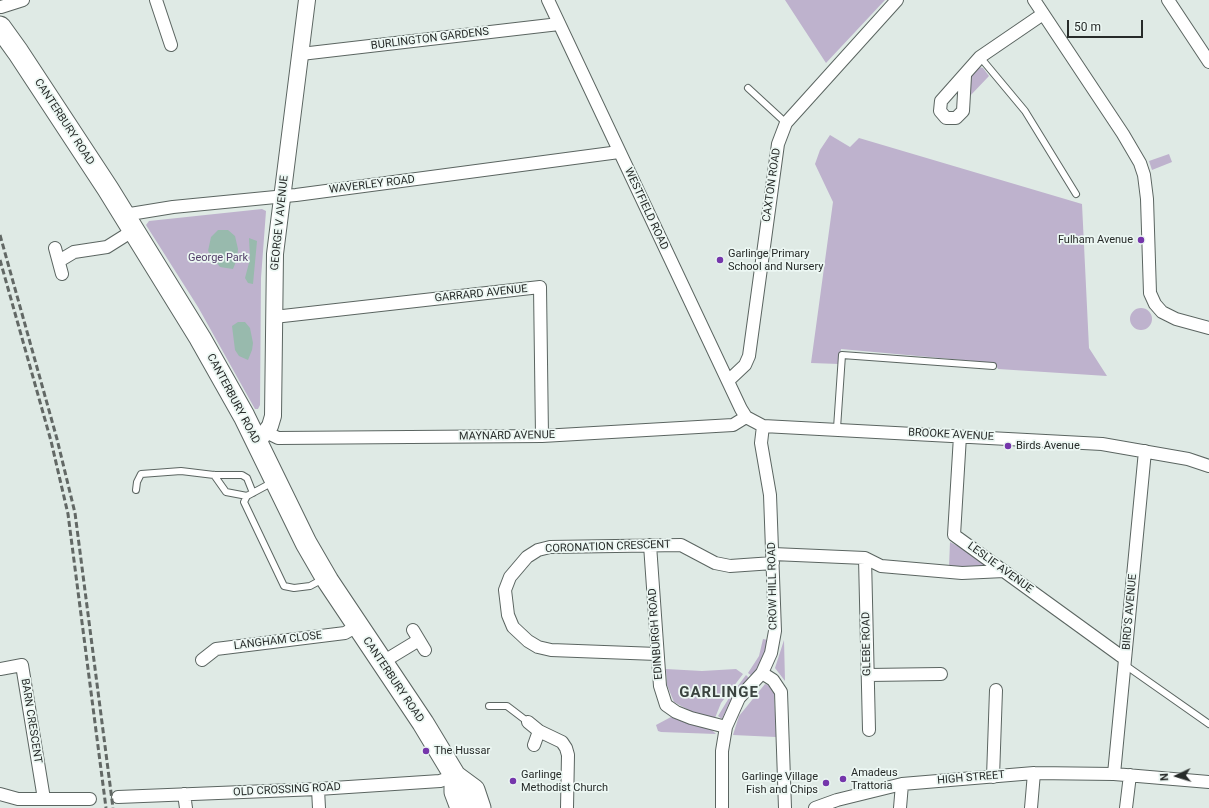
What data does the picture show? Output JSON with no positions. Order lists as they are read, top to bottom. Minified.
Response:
{"streets":{"highway":["CANTERBURY ROAD"],"main road":["GEORGE V AVENUE"],"street":["BURLINGTON GARDENS","WAVERLEY ROAD","CAXTON ROAD","WESTFIELD ROAD","GARRARD AVENUE","BROOKE AVENUE","MAYNARD AVENUE","CORONATION CRESCENT","LESLIE AVENUE","CROW HILL ROAD","BIRD'S AVENUE","EDINBURGH ROAD","LANGHAM CLOSE","GLEBE ROAD","BARN CRESCENT","HIGH STREET","OLD CROSSING ROAD"]},"crossings":[["BURLINGTON GARDENS","WESTFIELD ROAD"],["BURLINGTON GARDENS","GEORGE V AVENUE"],["CANTERBURY ROAD","WAVERLEY ROAD"],["CANTERBURY ROAD","GEORGE V AVENUE"],["CANTERBURY ROAD","MAYNARD AVENUE"],["CANTERBURY ROAD","LANGHAM CLOSE"],["CANTERBURY ROAD","OLD CROSSING ROAD"],["WAVERLEY ROAD","WESTFIELD ROAD"],["WAVERLEY ROAD","GEORGE V AVENUE"],["CAXTON ROAD","WESTFIELD ROAD"],["WESTFIELD ROAD","MAYNARD AVENUE"],["GEORGE V AVENUE","GARRARD AVENUE"],["GEORGE V AVENUE","MAYNARD AVENUE"],["GARRARD AVENUE","MAYNARD AVENUE"],["BROOKE AVENUE","LESLIE AVENUE"],["BROOKE AVENUE","CROW HILL ROAD"],["BROOKE AVENUE","BIRD'S AVENUE"],["CORONATION CRESCENT","CROW HILL ROAD"],["CORONATION CRESCENT","EDINBURGH ROAD"],["CORONATION CRESCENT","GLEBE ROAD"],["LESLIE AVENUE","BIRD'S AVENUE"],["CROW HILL ROAD","EDINBURGH ROAD"],["BIRD'S AVENUE","HIGH STREET"]],"districts":["GARLINGE"],"parks":["George Park"],"places":["Fulham Avenue","Garlinge Primary School and Nursery","Birds Avenue","The Hussar","Amadeus Trattoria","Garlinge Methodist Church","Garlinge Village Fish and Chips"],"scale_bar":"50 m","north":"left"}
